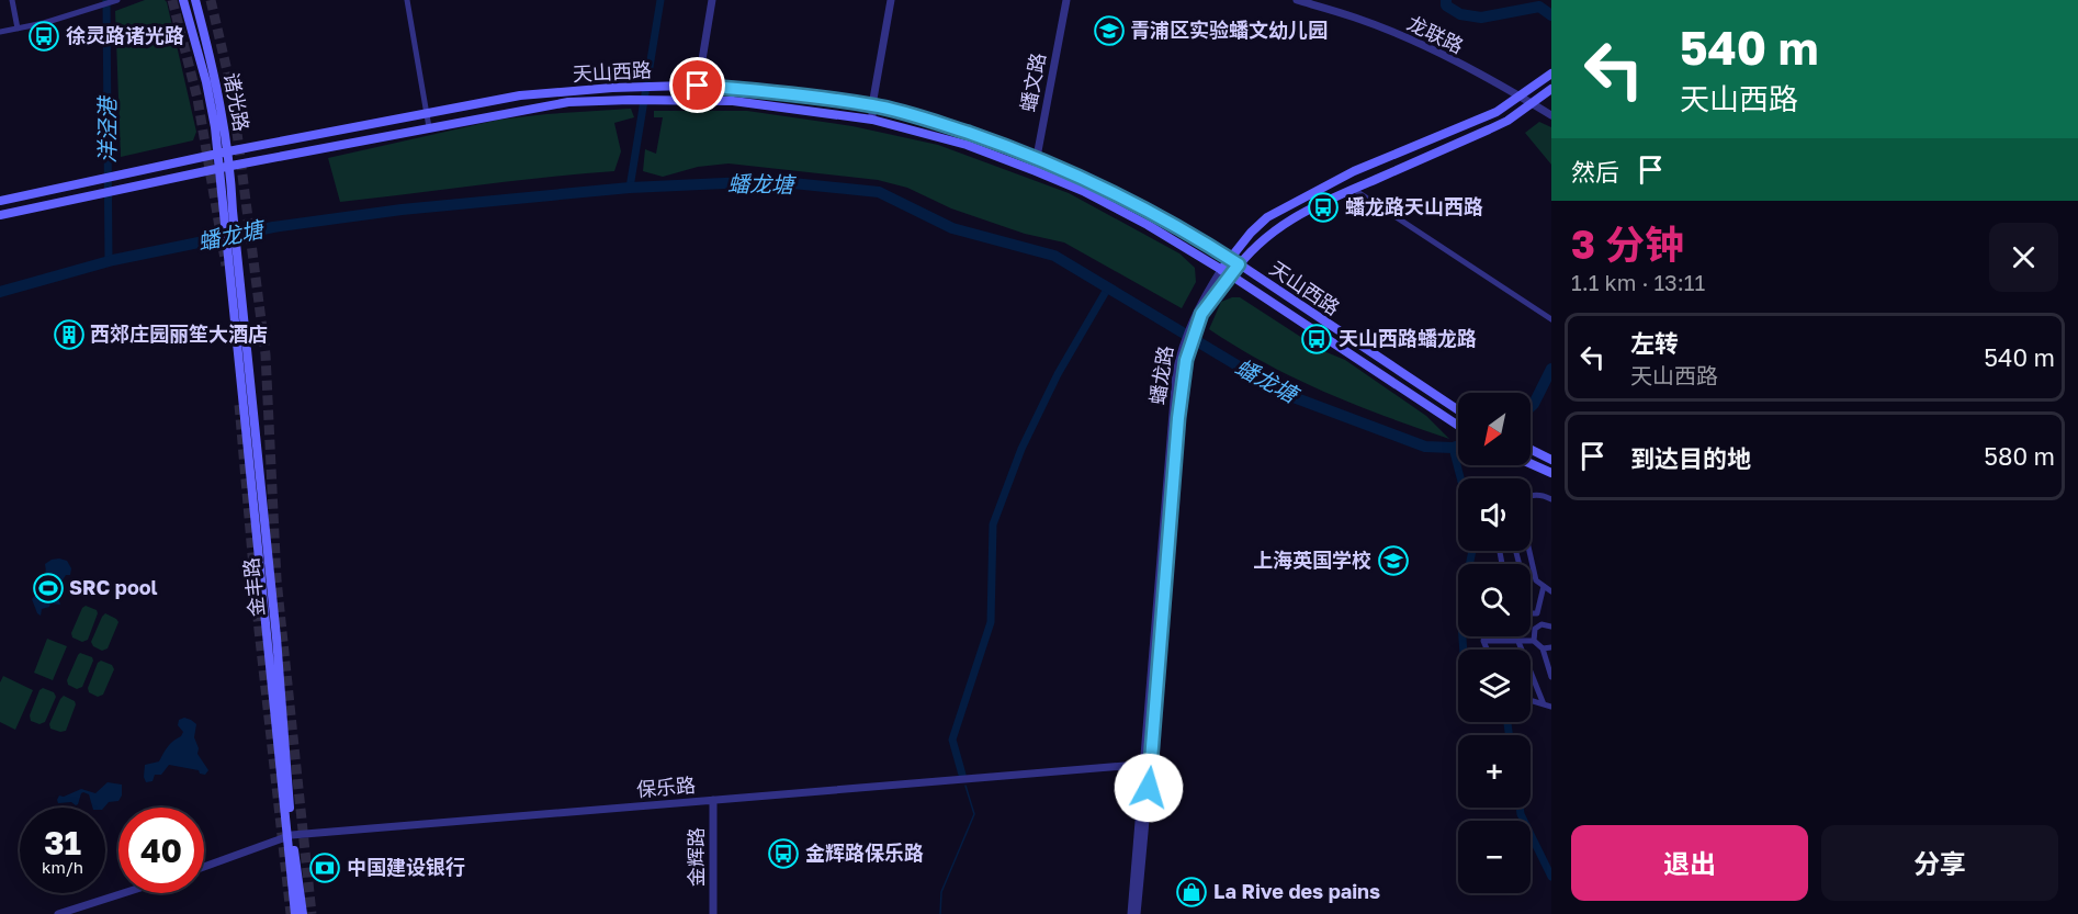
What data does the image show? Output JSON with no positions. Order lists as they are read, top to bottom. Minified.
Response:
{"streets":{"main road":["天山西路","诸光路","蟠龙路","金丰路"],"street":["龙联路","蟠文路","保乐路","金辉路"]},"crossings":[["龙联路","蟠龙路"],["天山西路","蟠文路"],["天山西路","诸光路"],["天山西路","蟠龙路"],["诸光路","金丰路"],["蟠龙路","保乐路"],["金丰路","保乐路"],["保乐路","金辉路"]],"water":["洋泾港","蟠龙塘"],"places":{"school or university":["青浦区实验蟠文幼儿园","上海英国学校"],"bus stop":["徐灵路诸光路","蟠龙路天山西路","天山西路蟠龙路","金辉路保乐路"],"building":["西郊庄园丽笙大酒店"],"sports":["SRC pool"],"bank":["中国建设银行"],"shop":["La Rive des pains"]},"north":"bottom left","page":{"turn":["540 m","天山西路"],"then":"然后","heading":["3 分钟","1.1 km · 13:11"],"list":[{"name":"左转","note":"天山西路","value":"540 m"},{"name":"到达目的地","value":"580 m"}],"map_buttons":["+","−"],"speed":"31 km/h","limit":"40","buttons":["退出","分享"]}}
